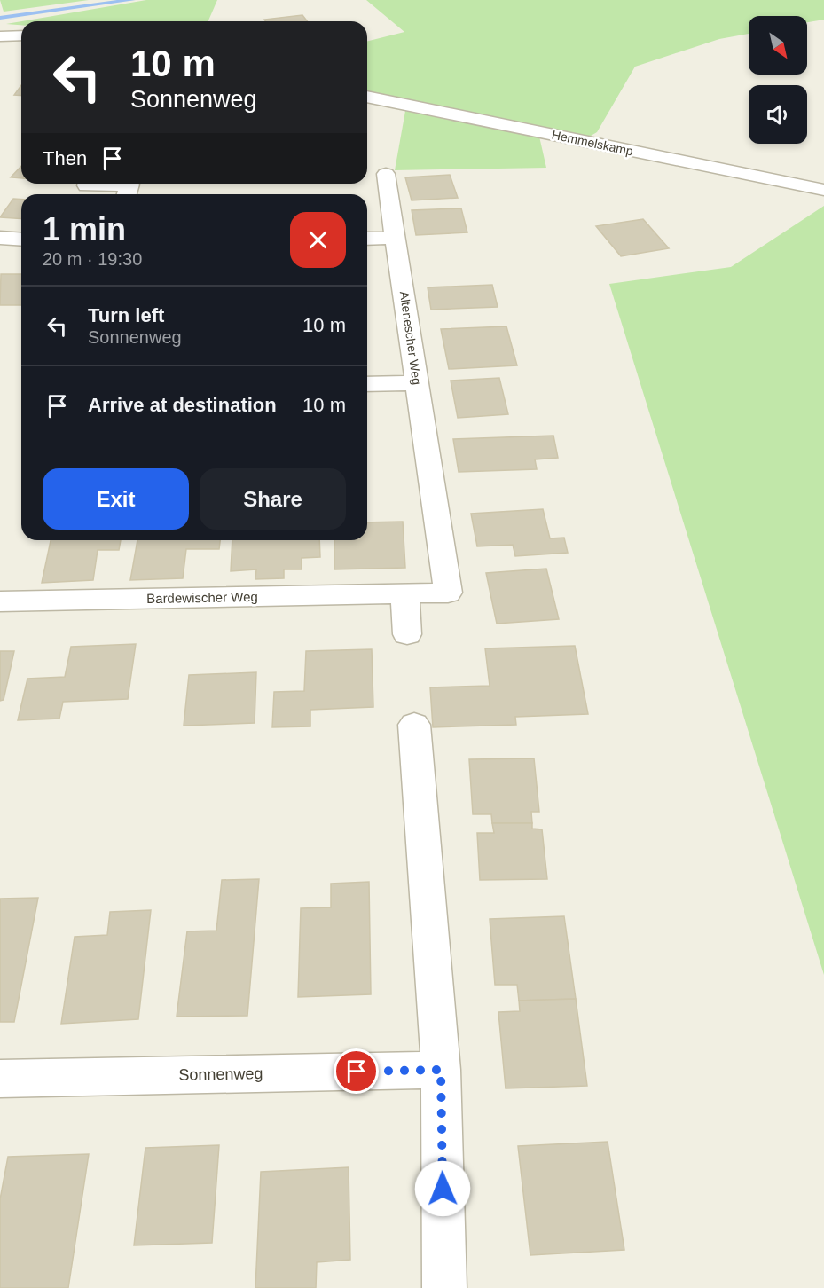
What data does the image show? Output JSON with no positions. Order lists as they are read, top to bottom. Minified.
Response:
{"streets":{"street":["Hemmelskamp","Altenescher Weg","Bardewischer Weg","Sonnenweg"]},"crossings":[["Altenescher Weg","Bardewischer Weg"]],"north":"bottom right","page":{"turn":["10 m","Sonnenweg"],"then":"Then","heading":["1 min","20 m · 19:30"],"list":[{"name":"Turn left","note":"Sonnenweg","value":"10 m"},{"name":"Arrive at destination","value":"10 m"}],"buttons":["Exit","Share"]}}
